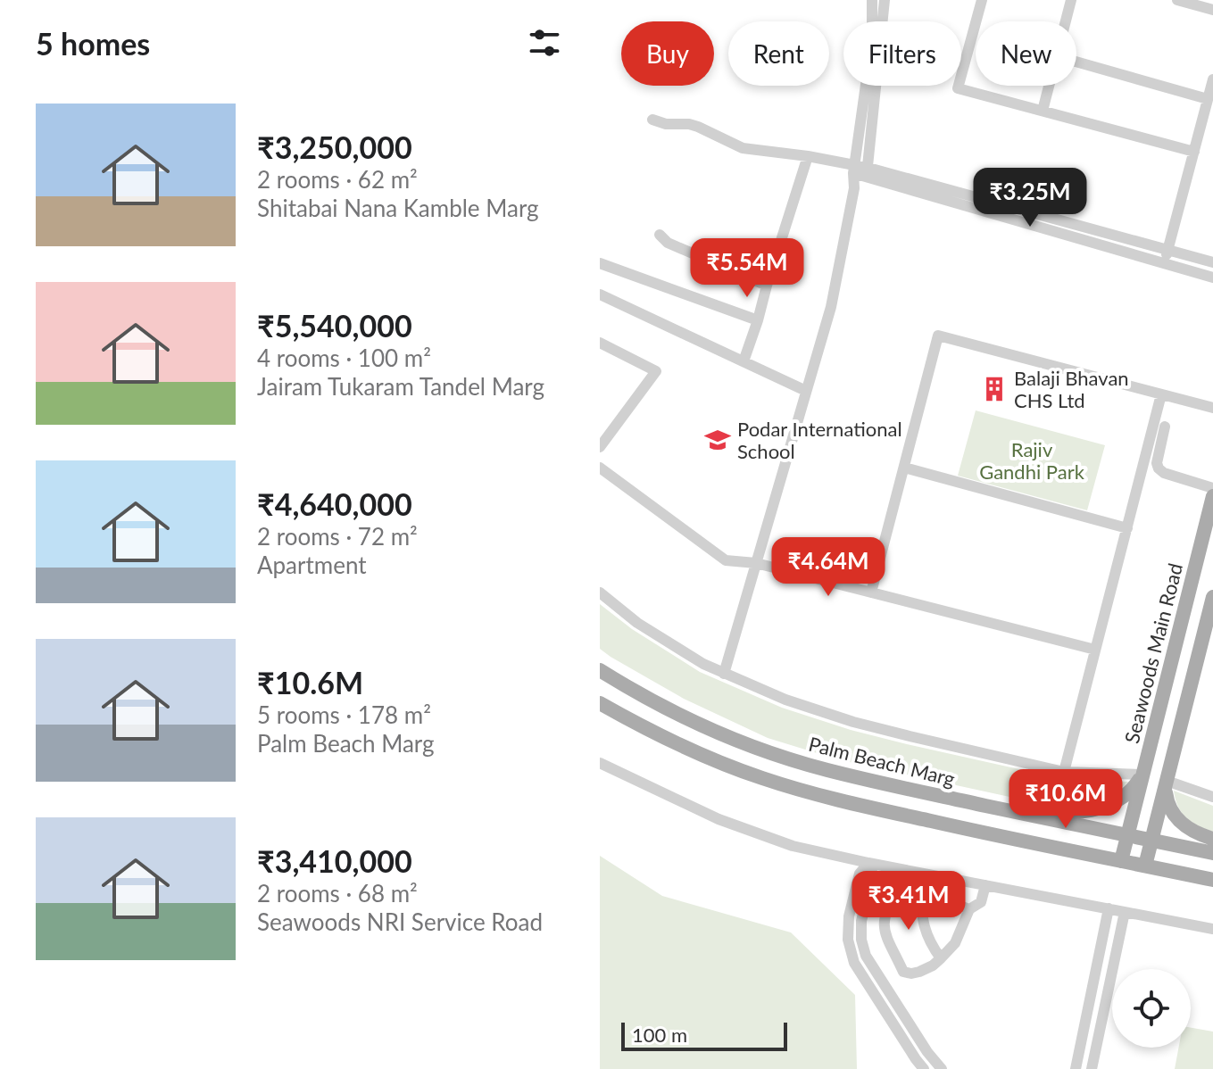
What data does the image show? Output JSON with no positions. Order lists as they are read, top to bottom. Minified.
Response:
{"streets":{"main road":["Seawoods Main Road","Palm Beach Marg"]},"crossings":[["Seawoods Main Road","Palm Beach Marg"]],"parks":["Rajiv Gandhi Park"],"places":{"building":["Balaji Bhavan CHS Ltd"],"school or university":["Podar International School"]},"scale_bar":"100 m","page":{"heading":"5 homes","chip":["Buy","Rent","Filters","New"],"list":[{"name":"₹3,250,000","note":"2 rooms · 62 m² · Shitabai Nana Kamble Marg"},{"name":"₹5,540,000","note":"4 rooms · 100 m² · Jairam Tukaram Tandel Marg"},{"name":"₹4,640,000","note":"2 rooms · 72 m² · Apartment"},{"name":"₹10.6M","note":"5 rooms · 178 m² · Palm Beach Marg"},{"name":"₹3,410,000","note":"2 rooms · 68 m² · Seawoods NRI Service Road"}],"price":["₹3.25M","₹5.54M","₹4.64M","₹10.6M","₹3.41M"],"scale":"100 m"}}
